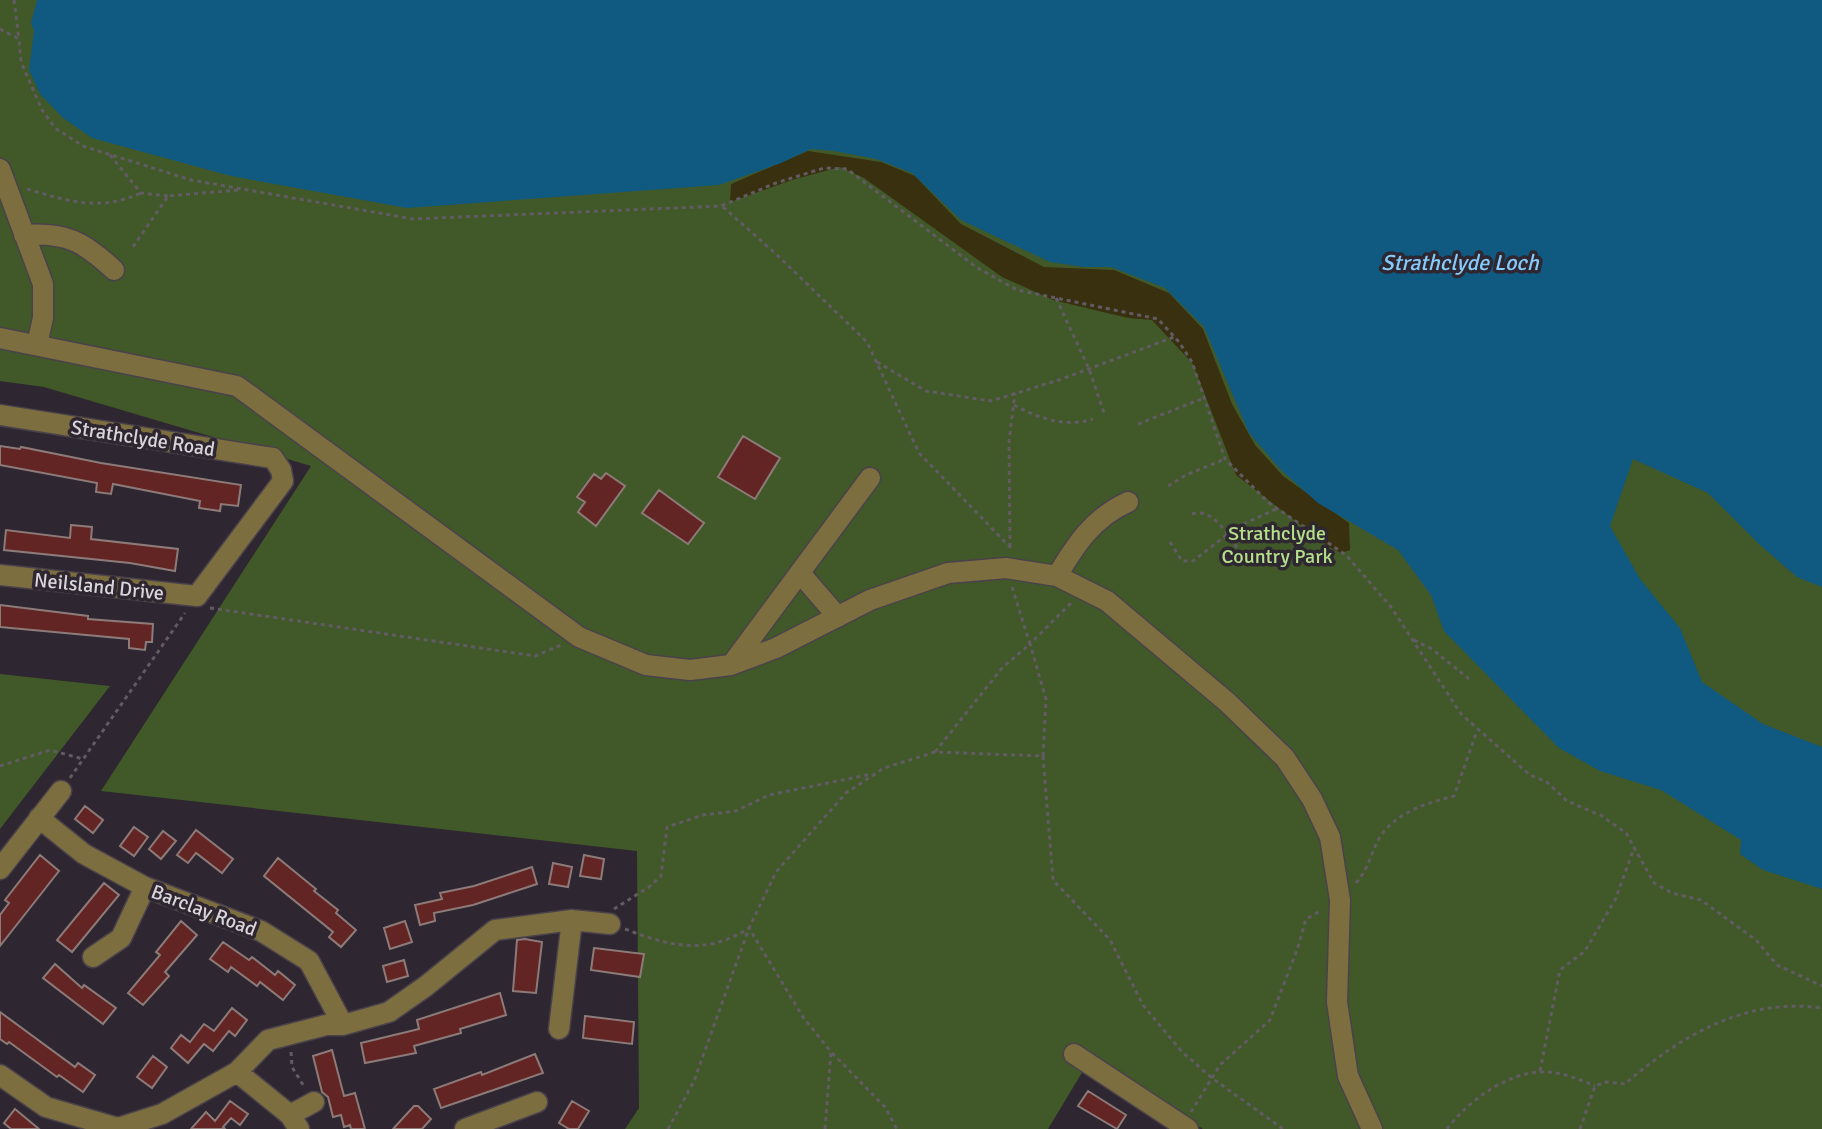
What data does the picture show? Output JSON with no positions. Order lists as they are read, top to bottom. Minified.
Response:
{"streets":{"street":["Strathclyde Road","Neilsland Drive","Barclay Road"]},"crossings":[["Strathclyde Road","Neilsland Drive"]],"water":["Strathclyde Loch"],"parks":["Strathclyde Country Park"]}
